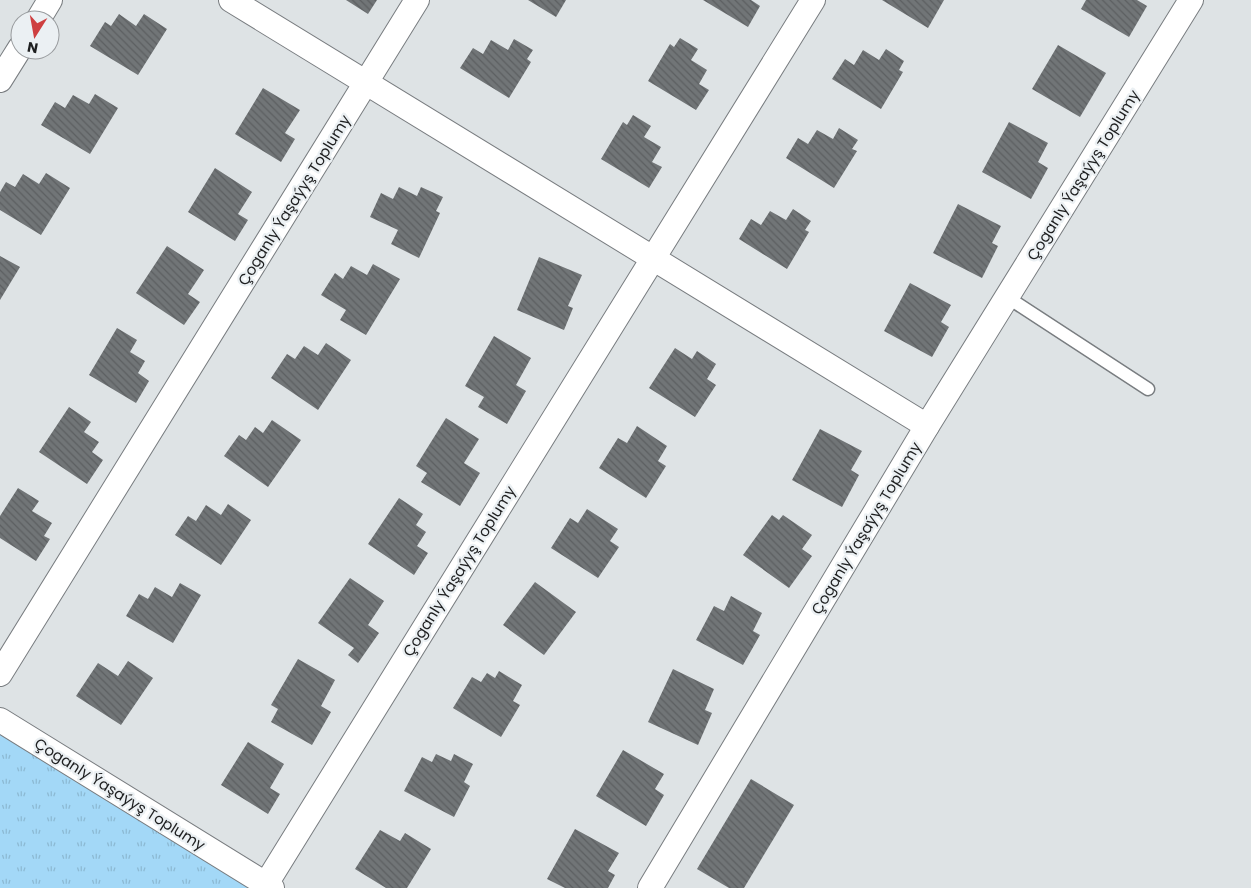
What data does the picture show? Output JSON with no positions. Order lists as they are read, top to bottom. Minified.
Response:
{"streets":{"street":["Çoganly Ýaşaýyş Toplumy"]},"north":"bottom"}
